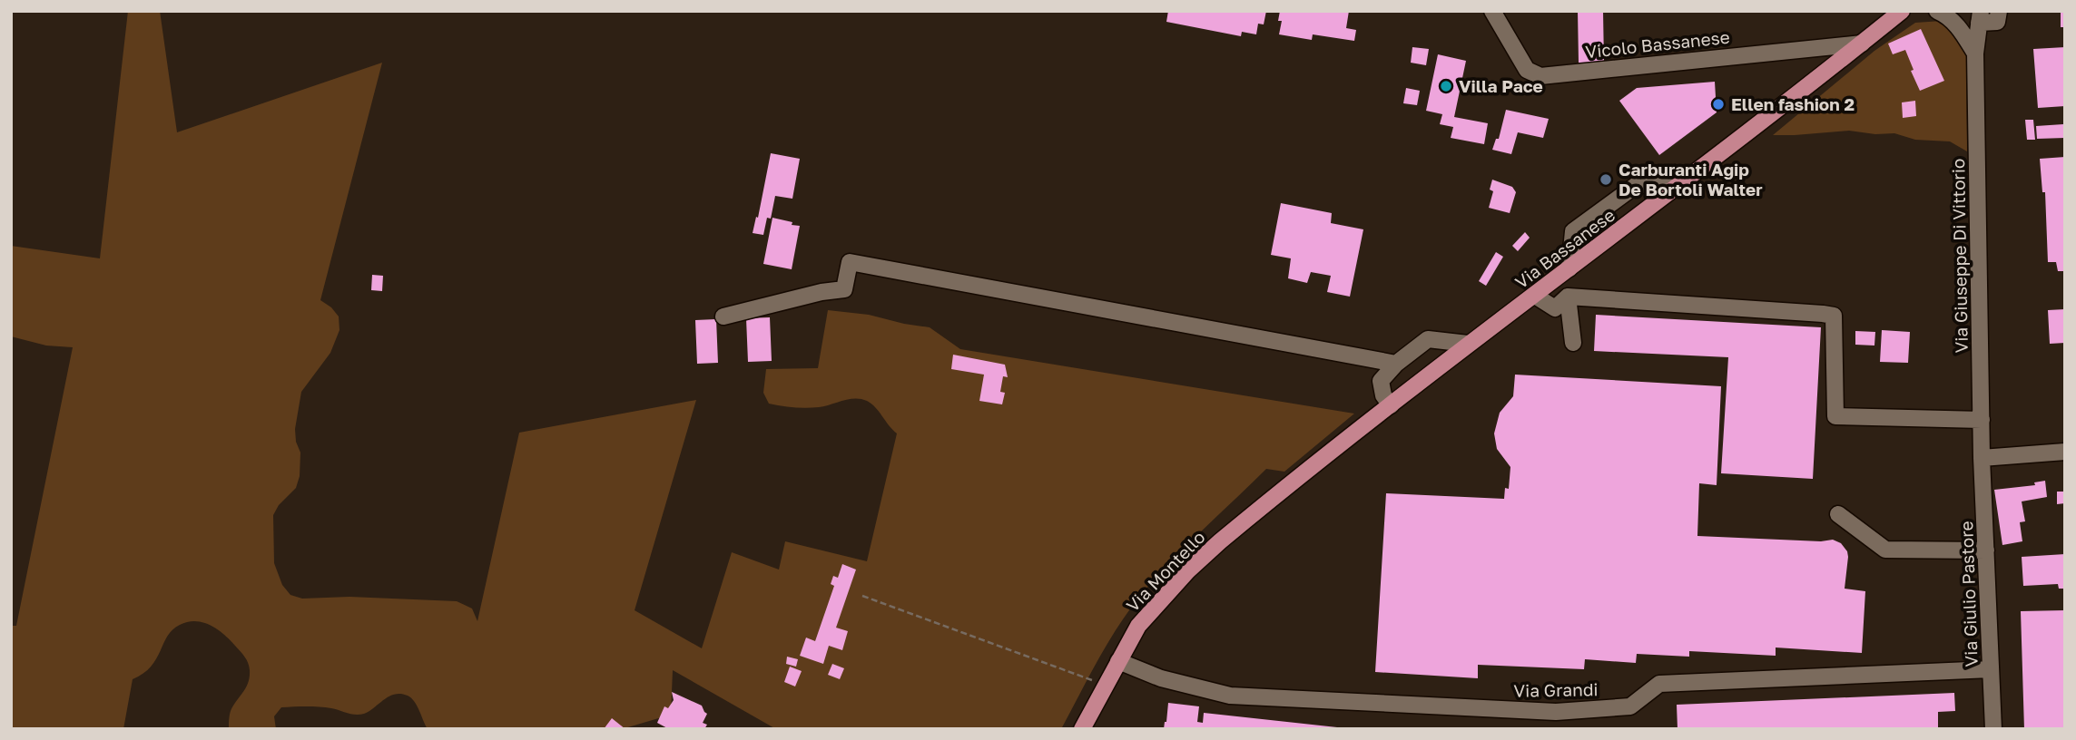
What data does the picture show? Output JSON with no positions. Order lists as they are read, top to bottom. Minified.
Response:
{"streets":{"main road":["Via Bassanese","Via Montello"],"street":["Vicolo Bassanese","Via Giuseppe Di Vittorio","Via Giulio Pastore","Via Grandi"]},"crossings":[["Vicolo Bassanese","Via Bassanese"],["Via Bassanese","Via Montello"],["Via Giuseppe Di Vittorio","Via Giulio Pastore"],["Via Montello","Via Grandi"],["Via Giulio Pastore","Via Grandi"]],"places":["Villa Pace","Ellen fashion 2","Carburanti Agip De Bortoli Walter"]}
